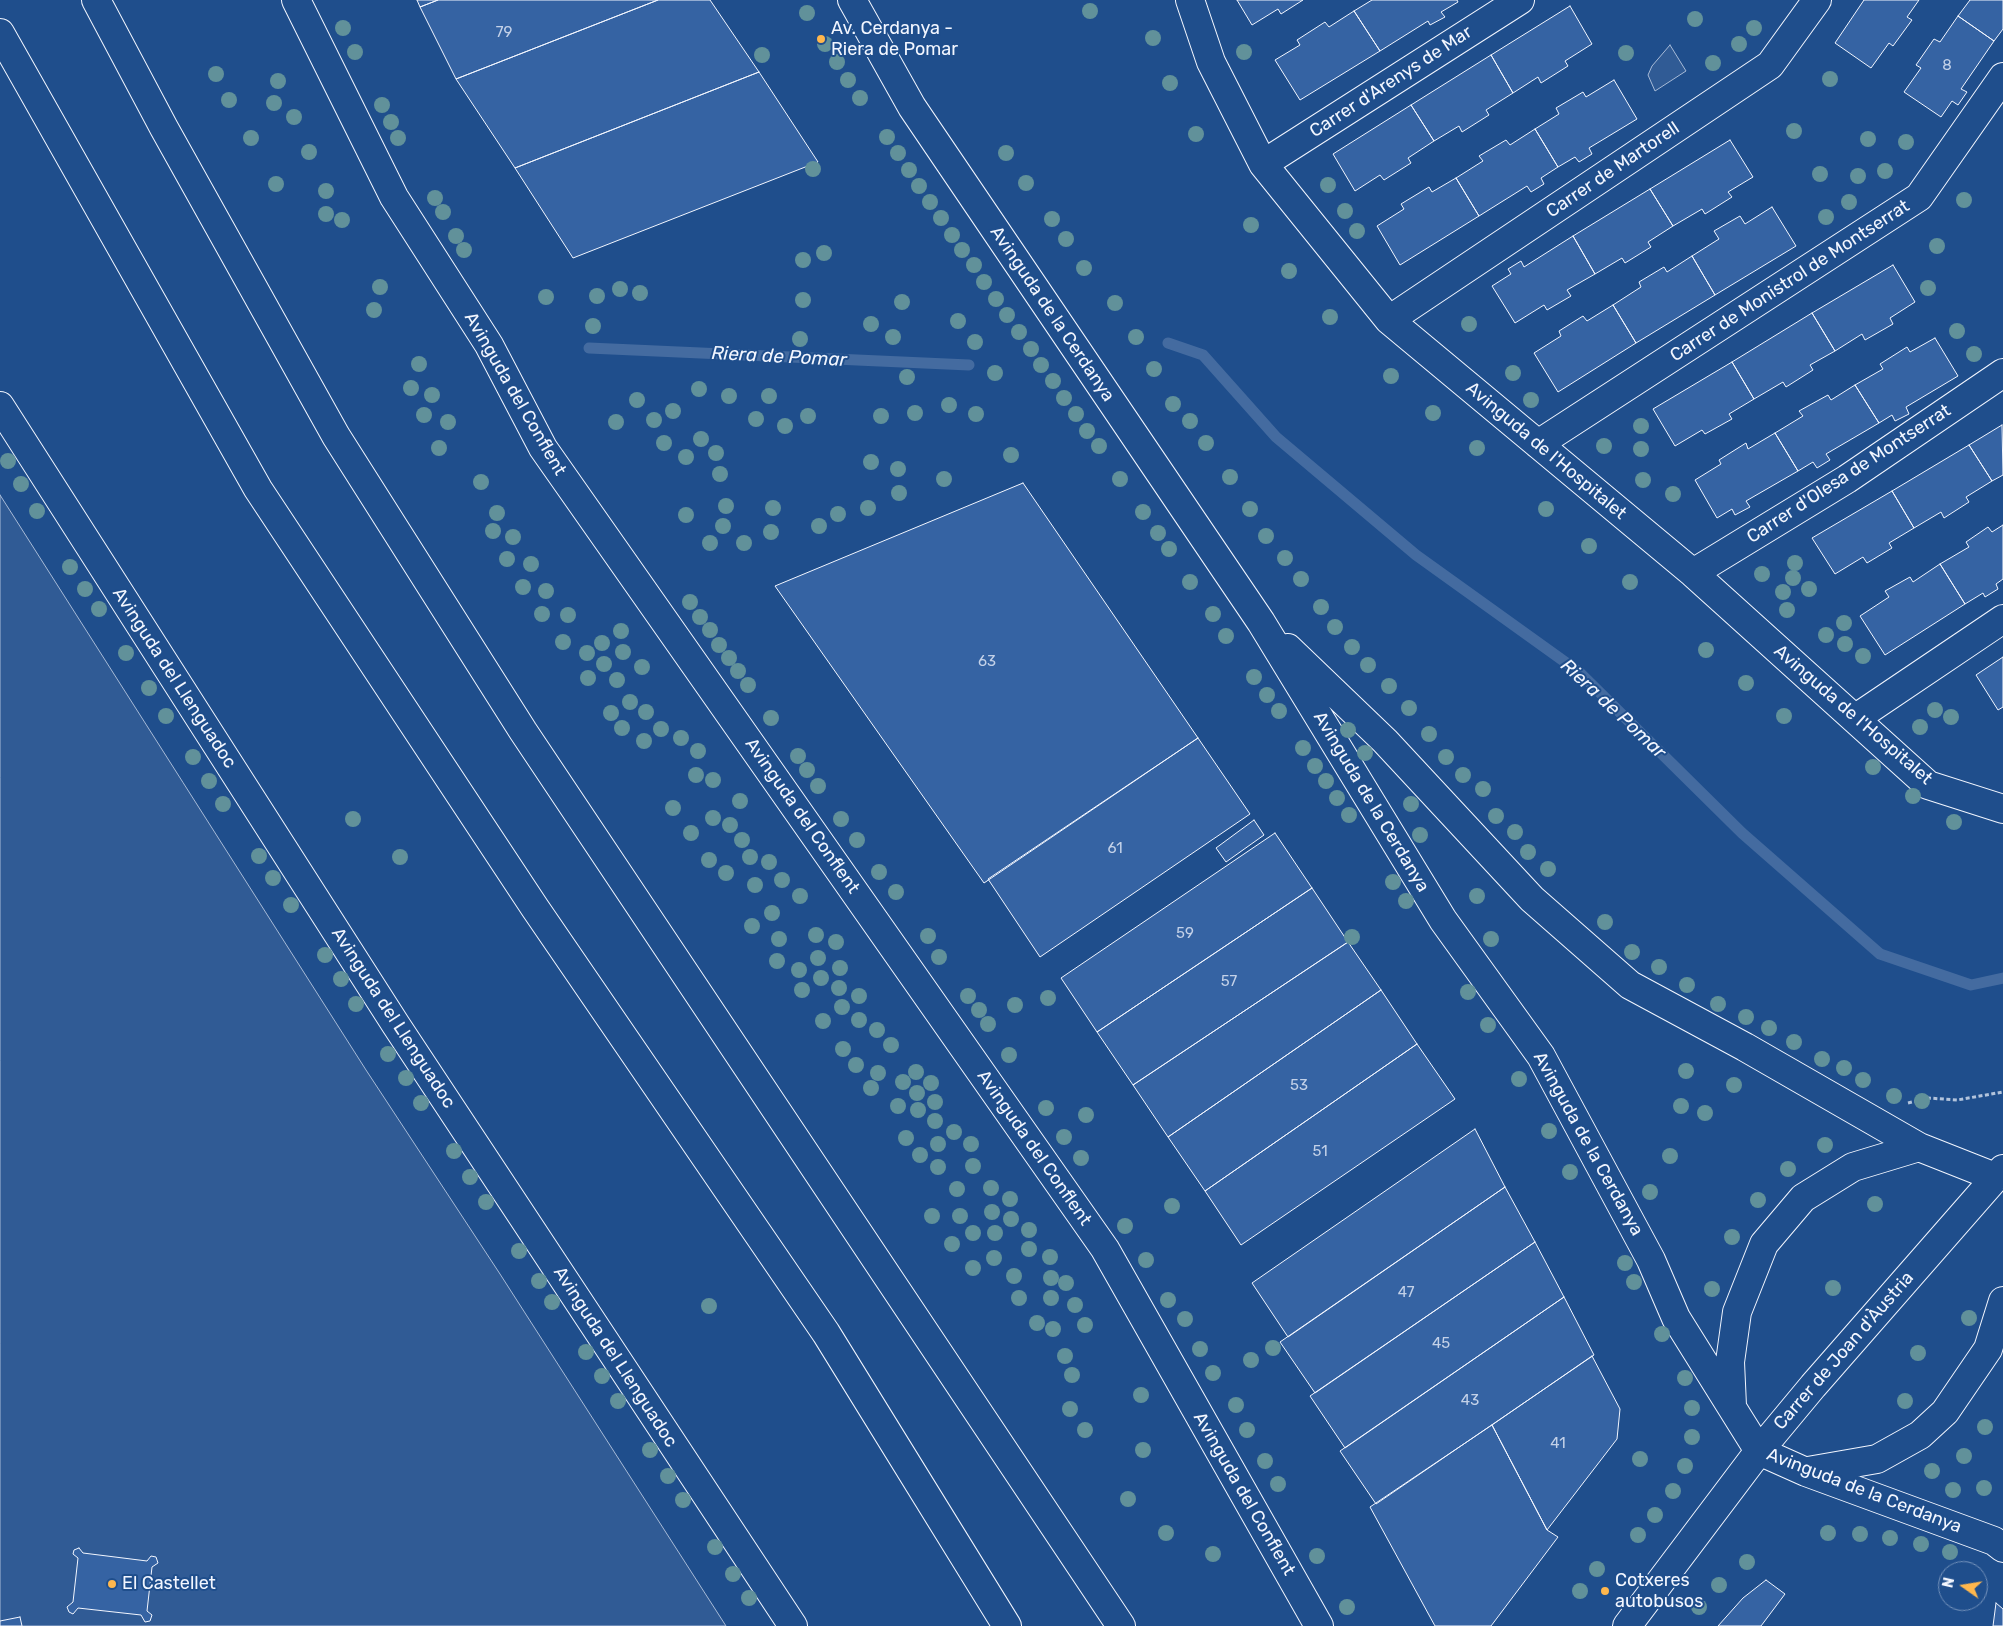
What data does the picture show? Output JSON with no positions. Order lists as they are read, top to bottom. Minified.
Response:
{"streets":{"main road":["Carrer d'Arenys de Mar","Carrer de Martorell","Carrer de Monistrol de Montserrat","Avinguda de la Cerdanya","Avinguda del Conflent","Avinguda de l'Hospitalet","Carrer d'Olesa de Montserrat","Avinguda del Llenguadoc","Carrer de Joan d'Àustria"]},"crossings":[["Carrer d'Arenys de Mar","Avinguda de l'Hospitalet"],["Carrer de Martorell","Avinguda de l'Hospitalet"],["Carrer de Monistrol de Montserrat","Avinguda de l'Hospitalet"],["Avinguda de la Cerdanya","Carrer de Joan d'Àustria"],["Avinguda de l'Hospitalet","Carrer d'Olesa de Montserrat"]],"water":["Riera de Pomar"],"places":["Av. Cerdanya - Riera de Pomar","El Castellet","Cotxeres autobusos"],"house_numbers":["79","8","63","61","59","57","53","51","47","45","43","41"],"north":"left"}
